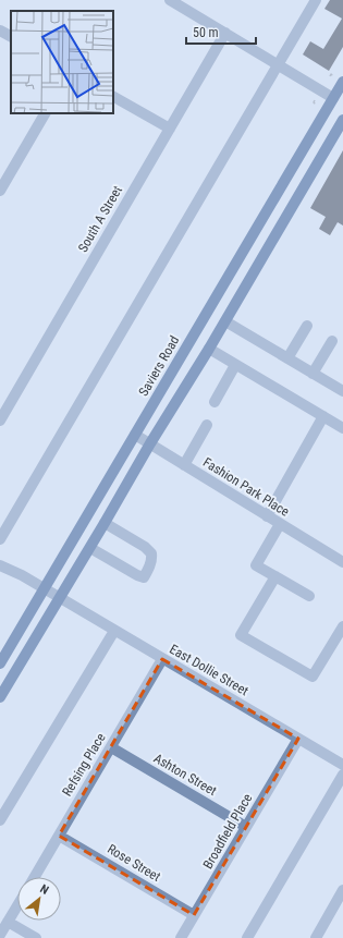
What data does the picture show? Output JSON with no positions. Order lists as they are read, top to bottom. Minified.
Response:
{"streets":{"main road":["Saviers Road"],"street":["South A Street","Fashion Park Place","East Dollie Street","Refsing Place","Ashton Street","Broadfield Place","Rose Street"]},"crossings":[["Saviers Road","Fashion Park Place"],["Saviers Road","East Dollie Street"],["East Dollie Street","Refsing Place"],["East Dollie Street","Broadfield Place"],["Refsing Place","Ashton Street"],["Refsing Place","Rose Street"],["Ashton Street","Broadfield Place"],["Broadfield Place","Rose Street"]],"scale_bar":"50 m","north":"top right"}
